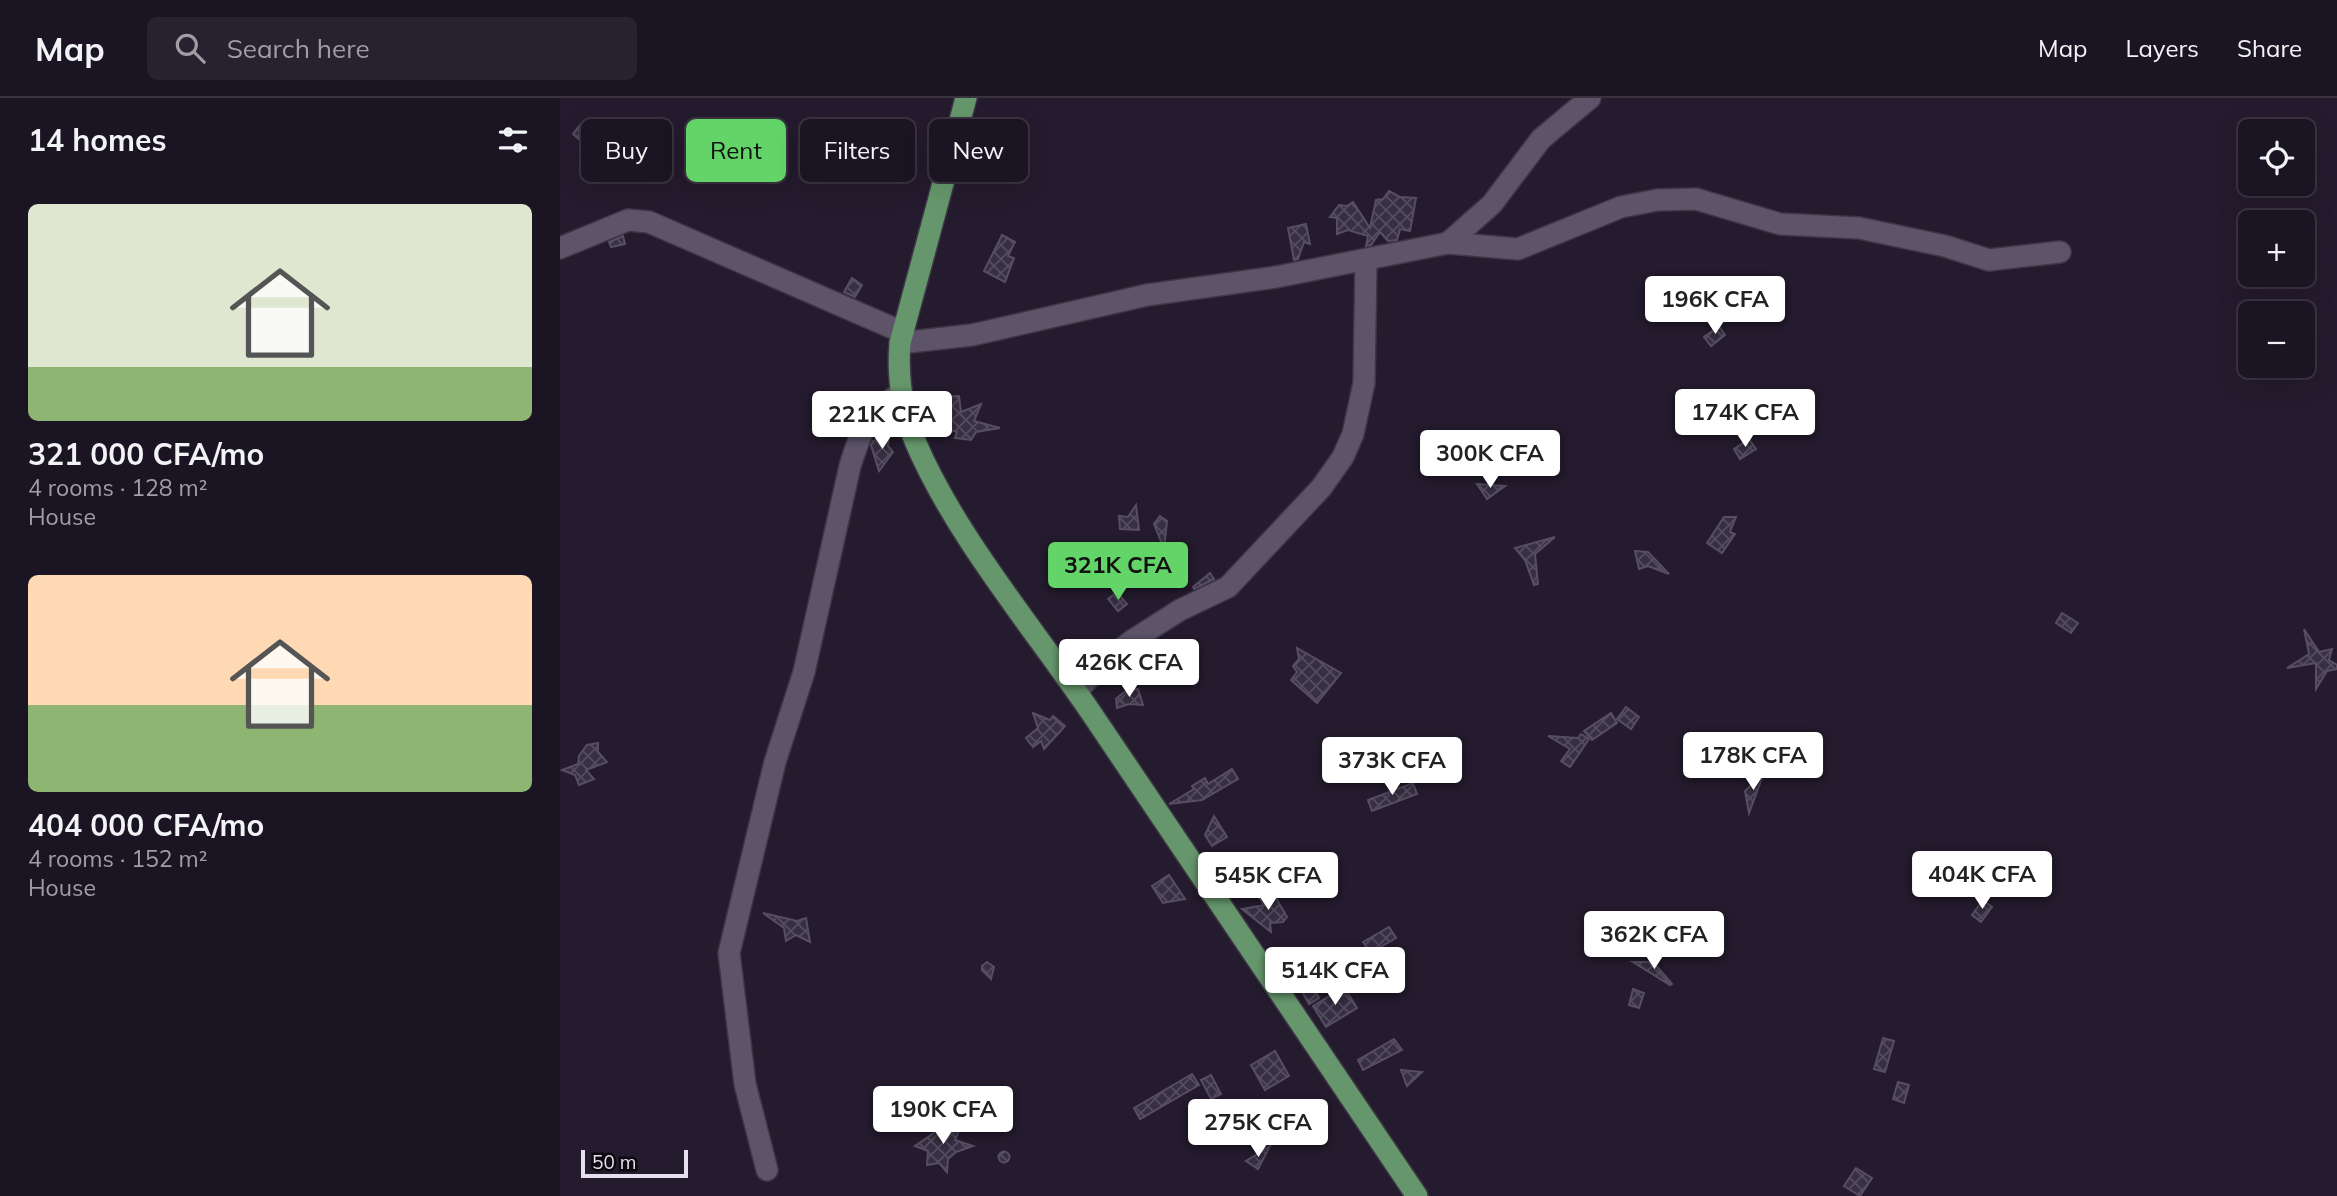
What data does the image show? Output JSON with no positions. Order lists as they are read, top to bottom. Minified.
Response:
{"scale_bar":"50 m","page":{"header":"Map","search":"Search here","nav":["Map","Layers","Share"],"heading":"14 homes","map_buttons":["+","−"],"chip":["Buy","Rent","Filters","New"],"list":[{"name":"321 000 CFA/mo","note":"4 rooms · 128 m² · House"},{"name":"404 000 CFA/mo","note":"4 rooms · 152 m² · House"}],"price":["196K CFA","174K CFA","221K CFA","300K CFA","321K CFA","426K CFA","178K CFA","373K CFA","404K CFA","545K CFA","362K CFA","514K CFA","190K CFA","275K CFA"],"scale":"50 m"}}
